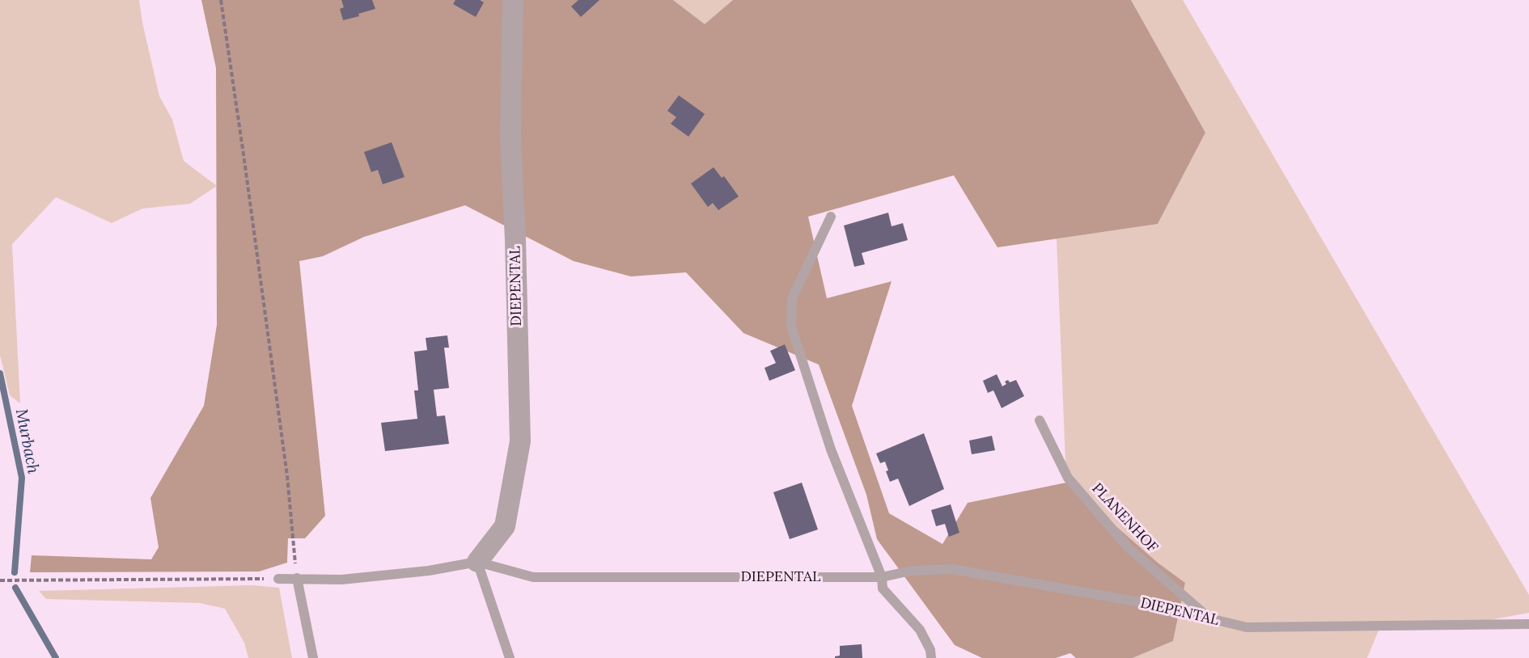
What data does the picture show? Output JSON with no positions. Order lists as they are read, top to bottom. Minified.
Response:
{"streets":{"street":["DIEPENTAL"],"lane":["PLANENHOF"]},"crossings":[["DIEPENTAL","PLANENHOF"]],"water":["Murbach"]}
